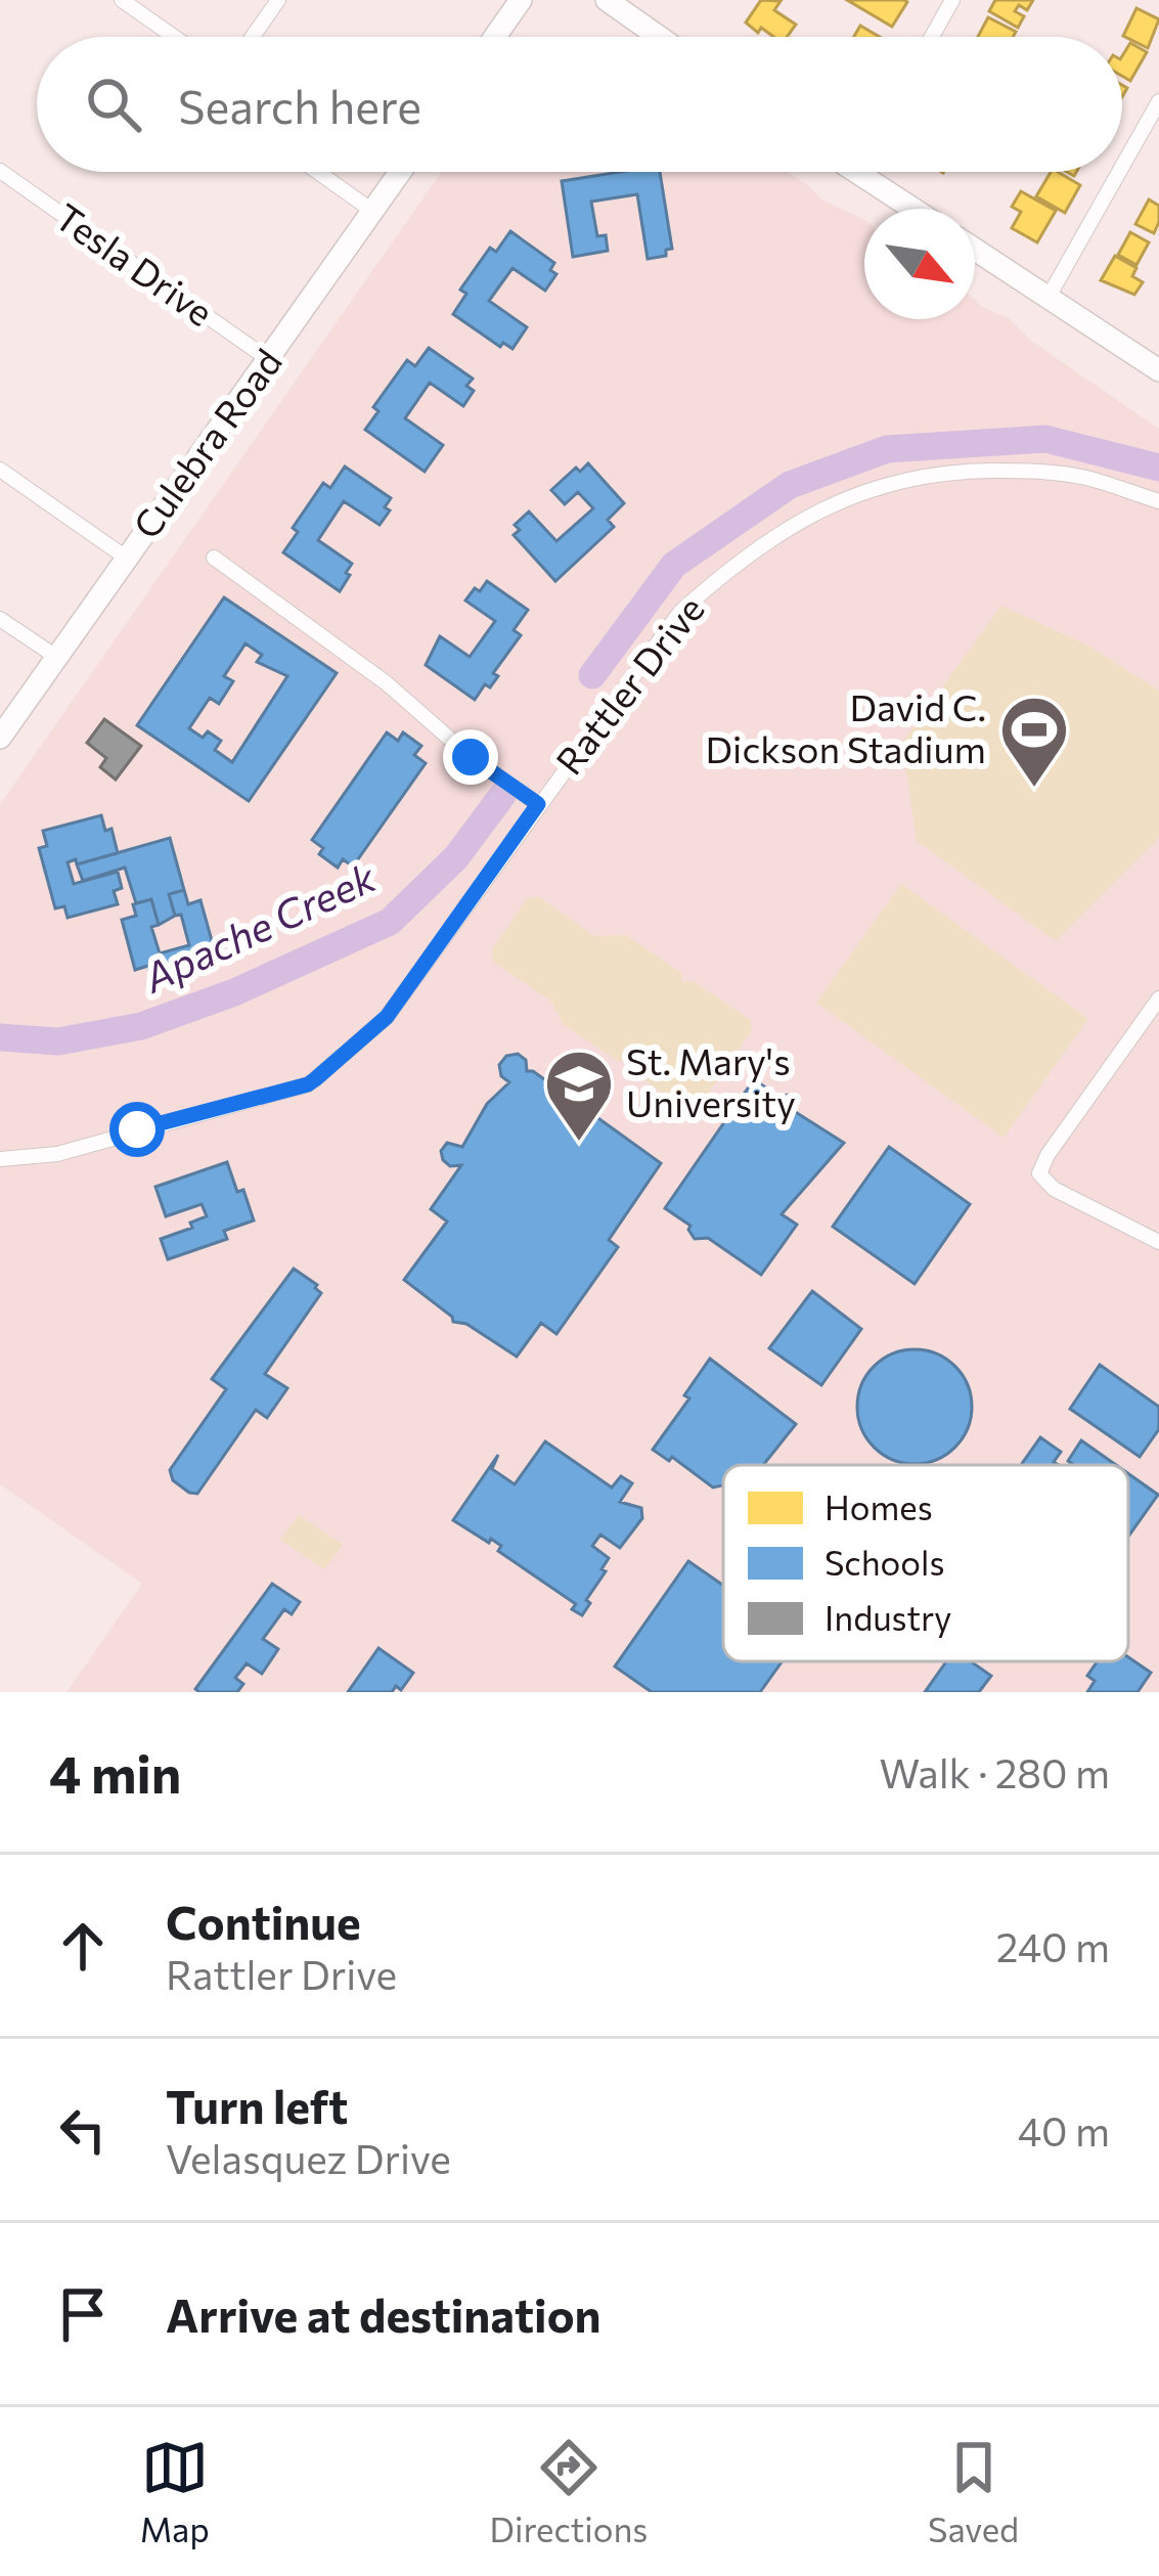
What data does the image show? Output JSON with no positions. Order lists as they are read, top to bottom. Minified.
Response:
{"streets":{"main road":["Culebra Road"],"street":["Tesla Drive","Rattler Drive"]},"crossings":[["Tesla Drive","Culebra Road"]],"water":["Apache Creek"],"places":{"sports":["David C. Dickson Stadium"],"school or university":["St. Mary's University"]},"legend":["Homes","Schools","Industry"],"north":"bottom right","page":{"search":"Search here","heading":["4 min","Walk · 280 m"],"list":[["Continue","Rattler Drive","240 m"],["Turn left","Velasquez Drive","40 m"],"Arrive at destination"],"nav":["Map","Directions","Saved"]}}
